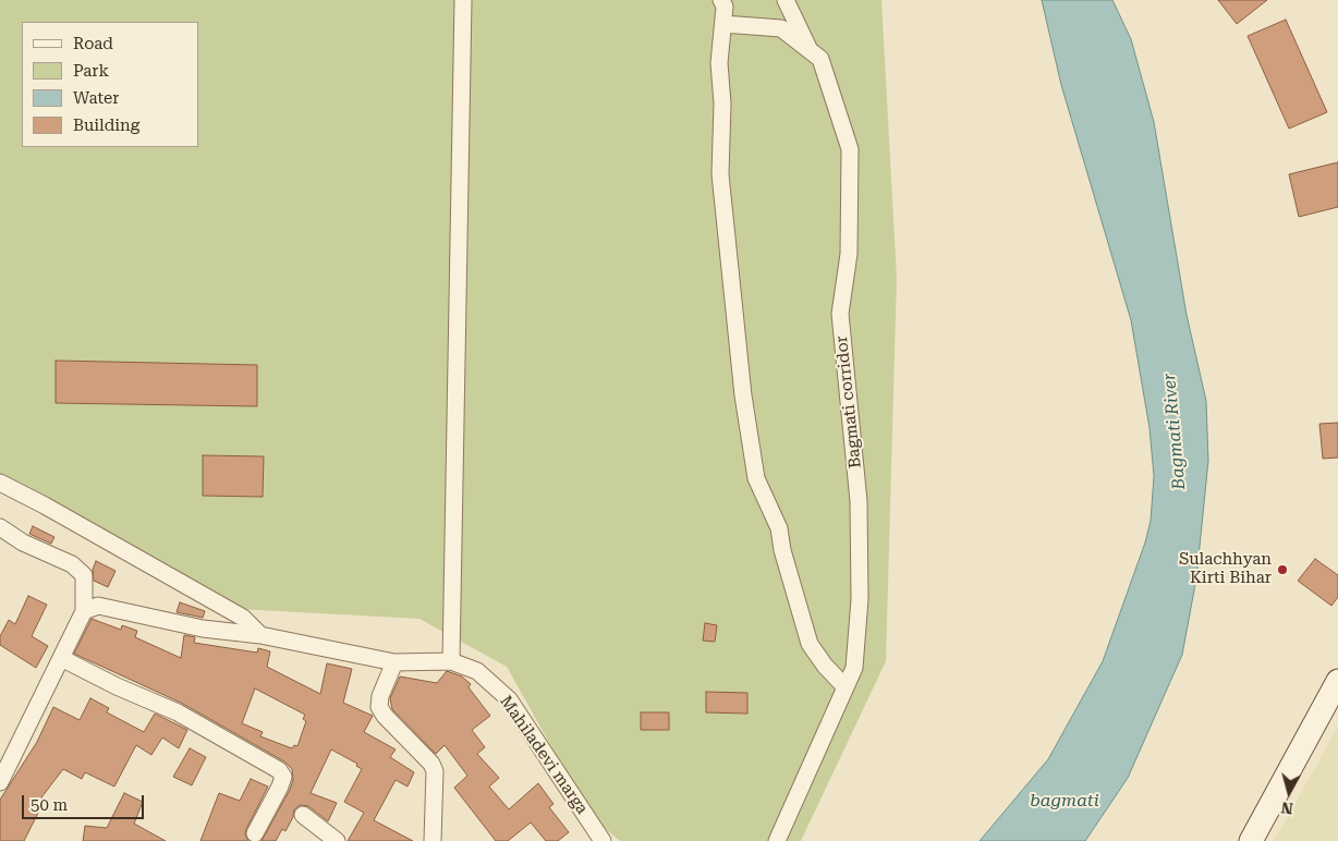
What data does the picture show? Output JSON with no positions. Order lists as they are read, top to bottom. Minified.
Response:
{"streets":{"street":["Bagmati corridor","Mahiladevi marga"]},"water":["Bagmati River","bagmati"],"places":["Sulachhyan Kirti Bihar"],"legend":["Road","Park","Water","Building"],"scale_bar":"50 m","north":"bottom"}
